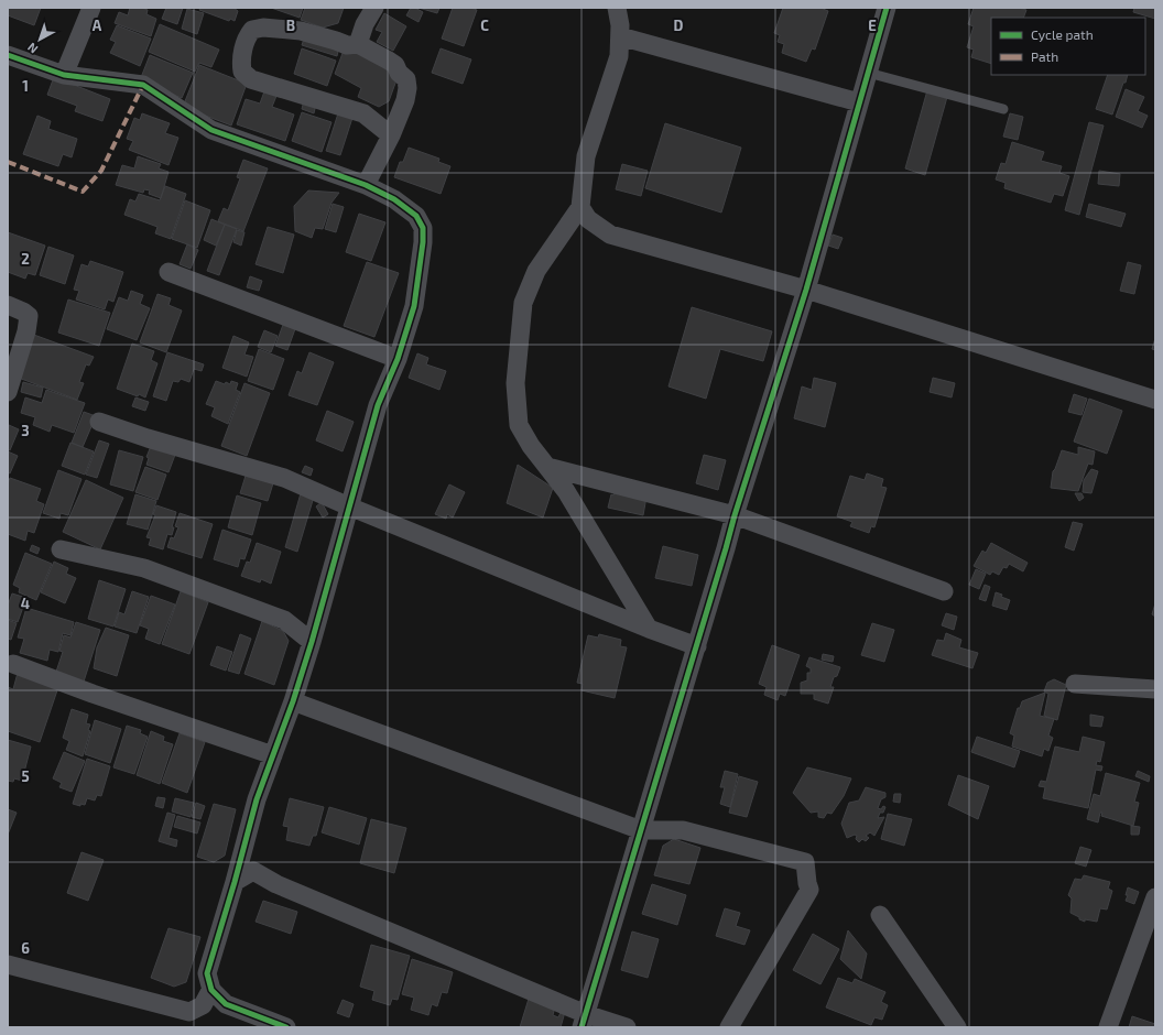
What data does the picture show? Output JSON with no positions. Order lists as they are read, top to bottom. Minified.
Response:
{"legend":["Cycle path","Path"],"north":"bottom left","grid":{"columns":["A","B","C","D","E"],"rows":["1","2","3","4","5","6"]}}
